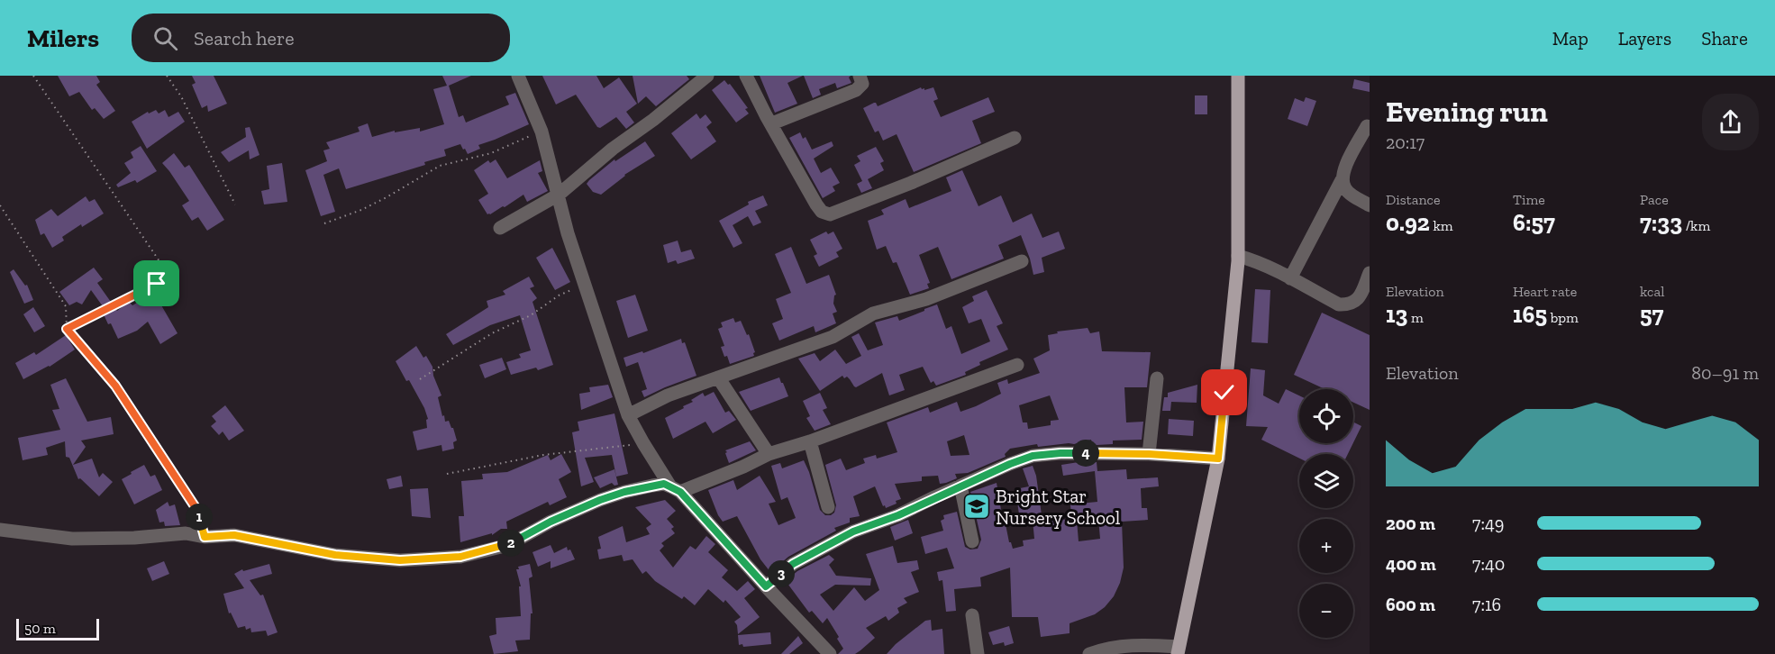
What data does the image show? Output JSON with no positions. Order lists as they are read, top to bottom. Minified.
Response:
{"places":{"school or university":["Bright Star Nursery School"]},"scale_bar":"50 m","page":{"header":"Milers","search":"Search here","nav":["Map","Layers","Share"],"heading":["Evening run","20:17"],"stats":[["Distance","0.92 km"],["Time","6:57"],["Pace","7:33 /km"],["Elevation","13 m"],["Heart rate","165 bpm"],["kcal","57"]],"chart":["Elevation","80–91 m"],"map_buttons":["+","−"],"pins":["4","1","2","3"],"list":[{"name":"200 m","note":"7:49"},{"name":"400 m","note":"7:40"},{"name":"600 m","note":"7:16"}],"scale":"50 m"}}
